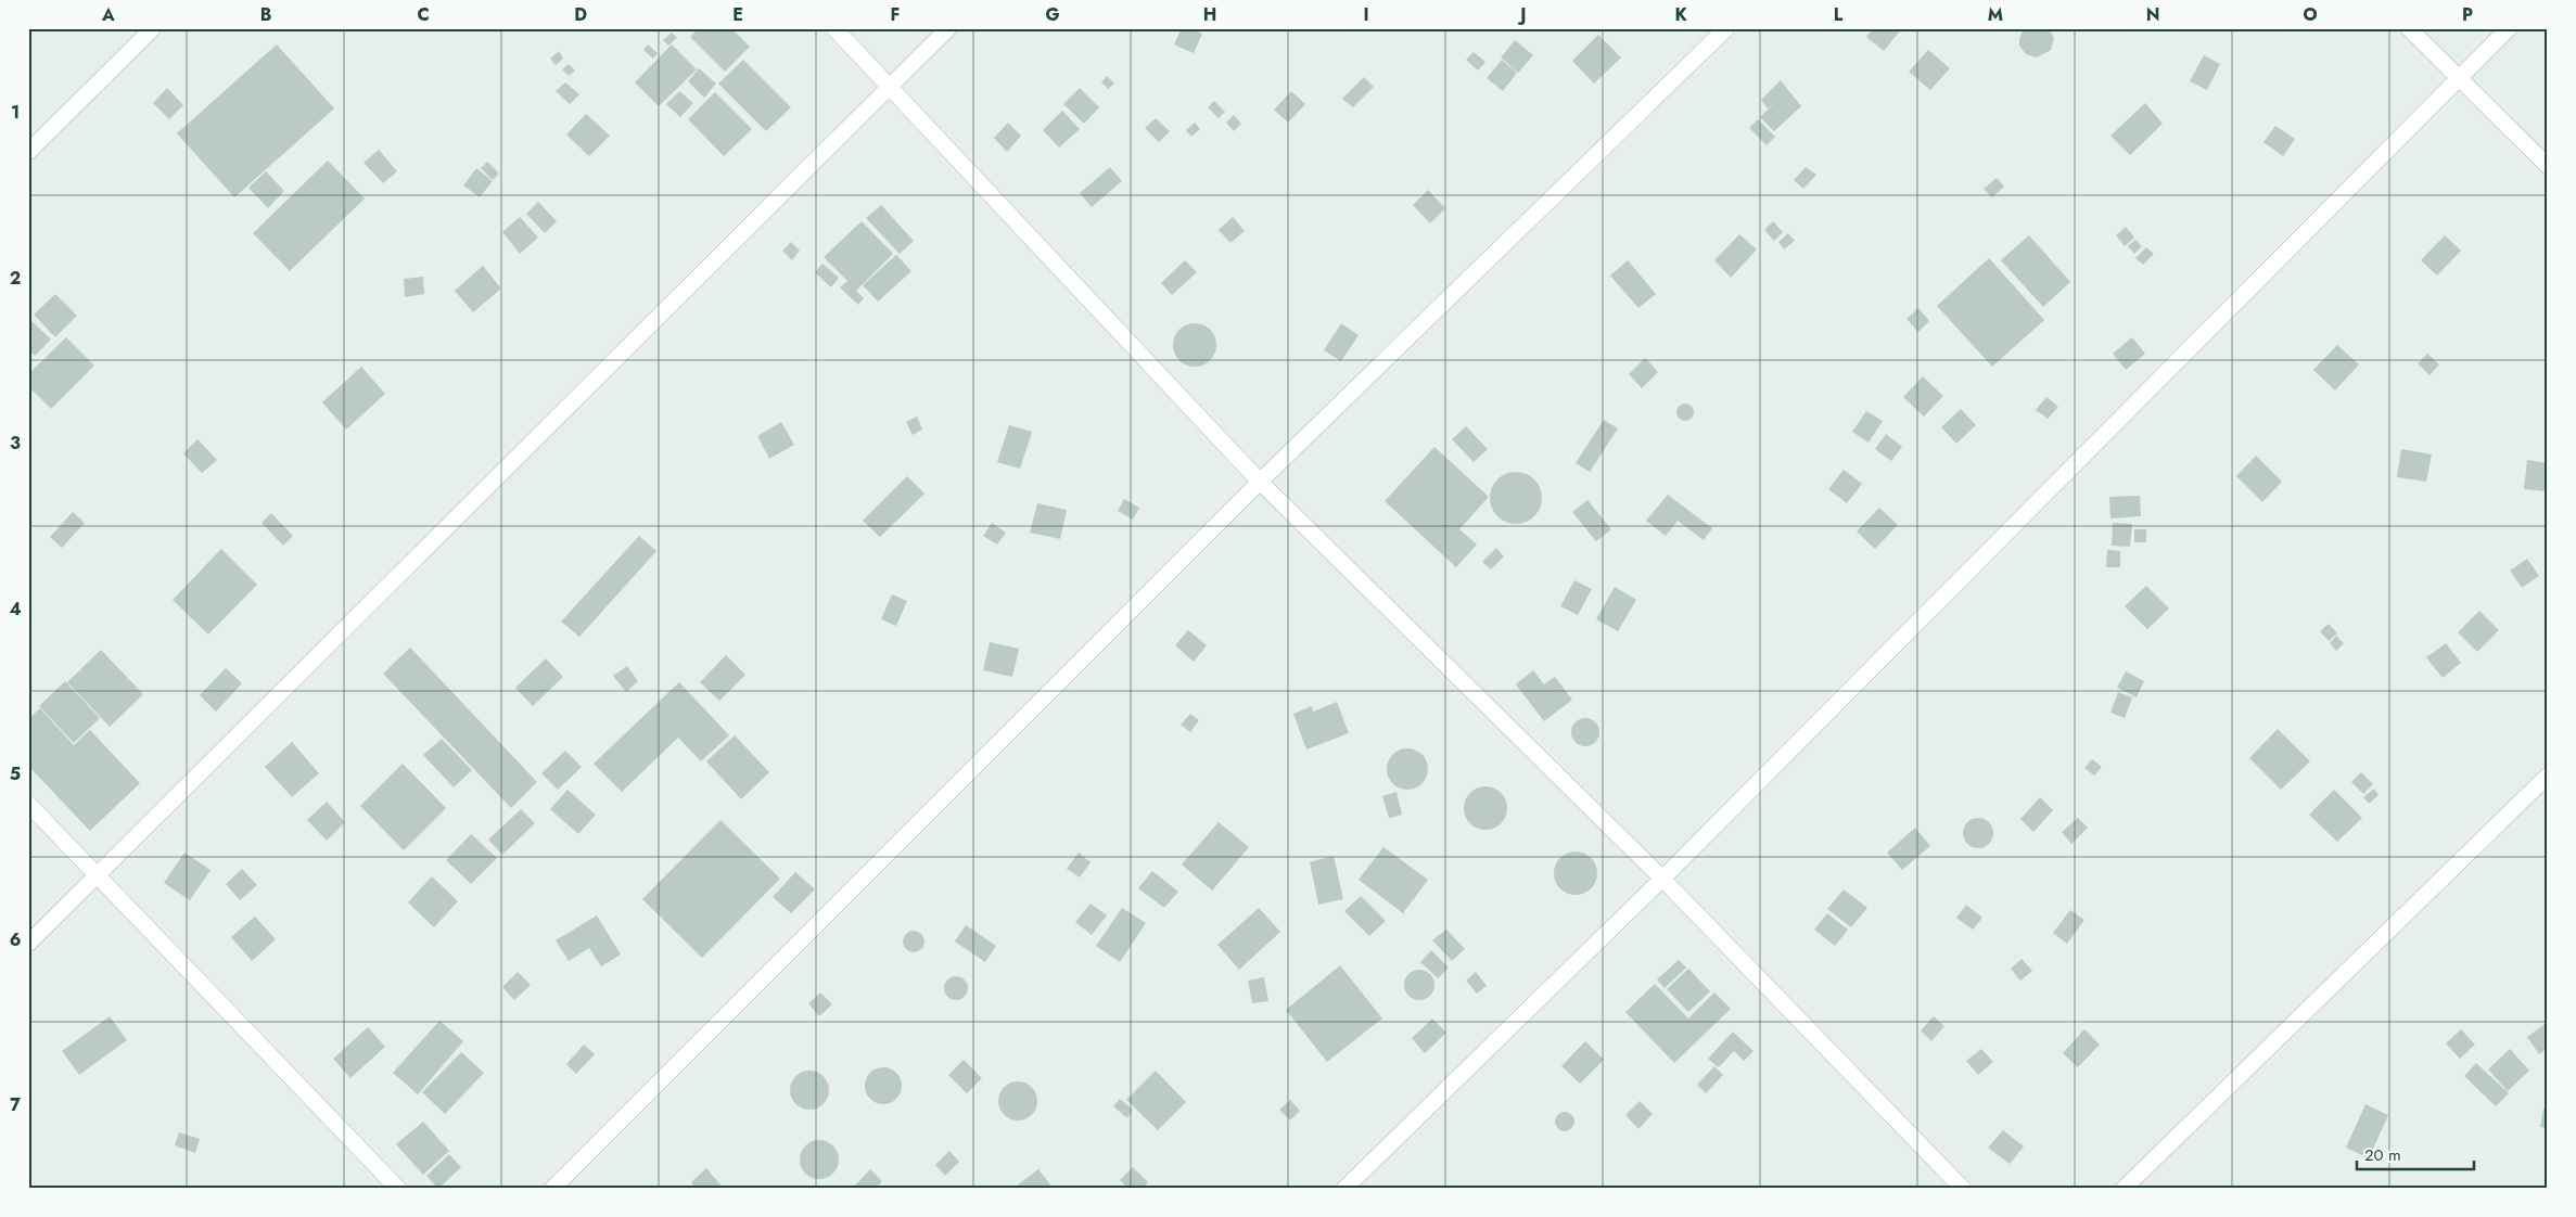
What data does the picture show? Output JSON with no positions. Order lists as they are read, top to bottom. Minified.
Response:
{"scale_bar":"20 m","grid":{"columns":["A","B","C","D","E","F","G","H","I","J","K","L","M","N","O","P"],"rows":["1","2","3","4","5","6","7"]}}
